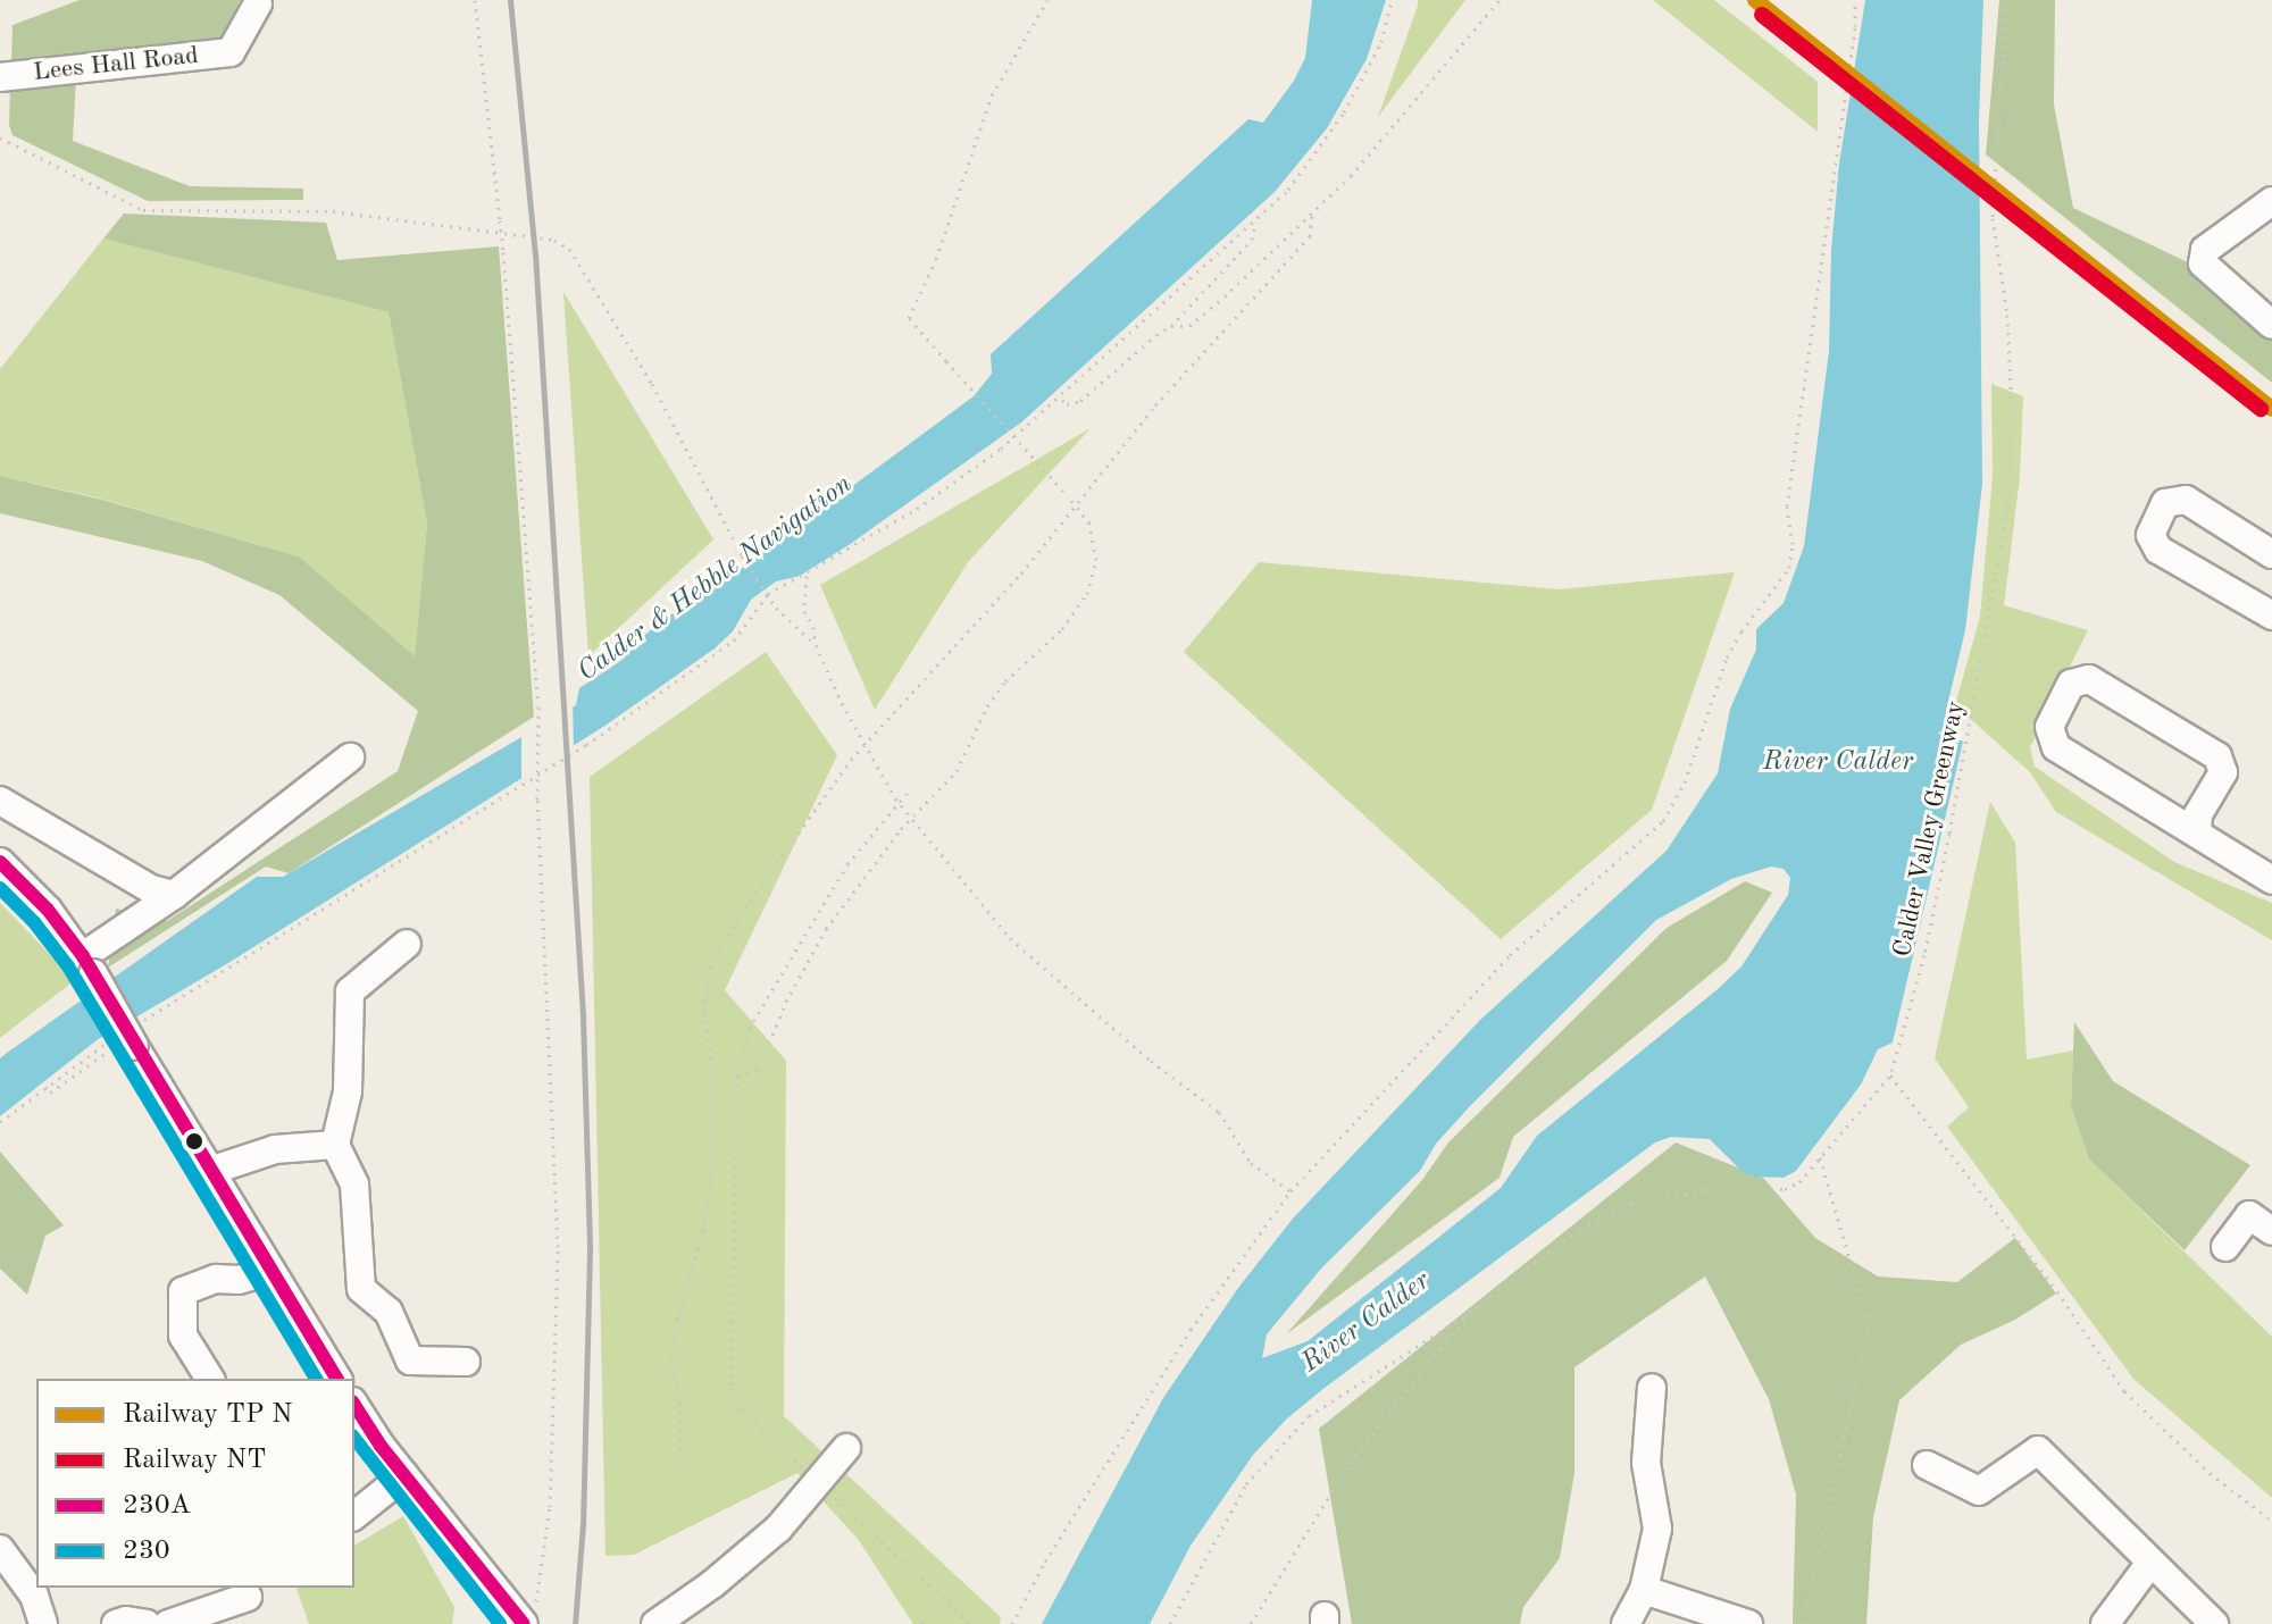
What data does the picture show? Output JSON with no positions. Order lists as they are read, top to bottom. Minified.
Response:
{"streets":{"street":["Lees Hall Road"],"path":["Calder Valley Greenway"]},"water":["Calder & Hebble Navigation","River Calder"],"lines":["rail line NT","transit line 230A","transit line 230"],"legend":["Railway TP N","Railway NT","230A","230"]}
